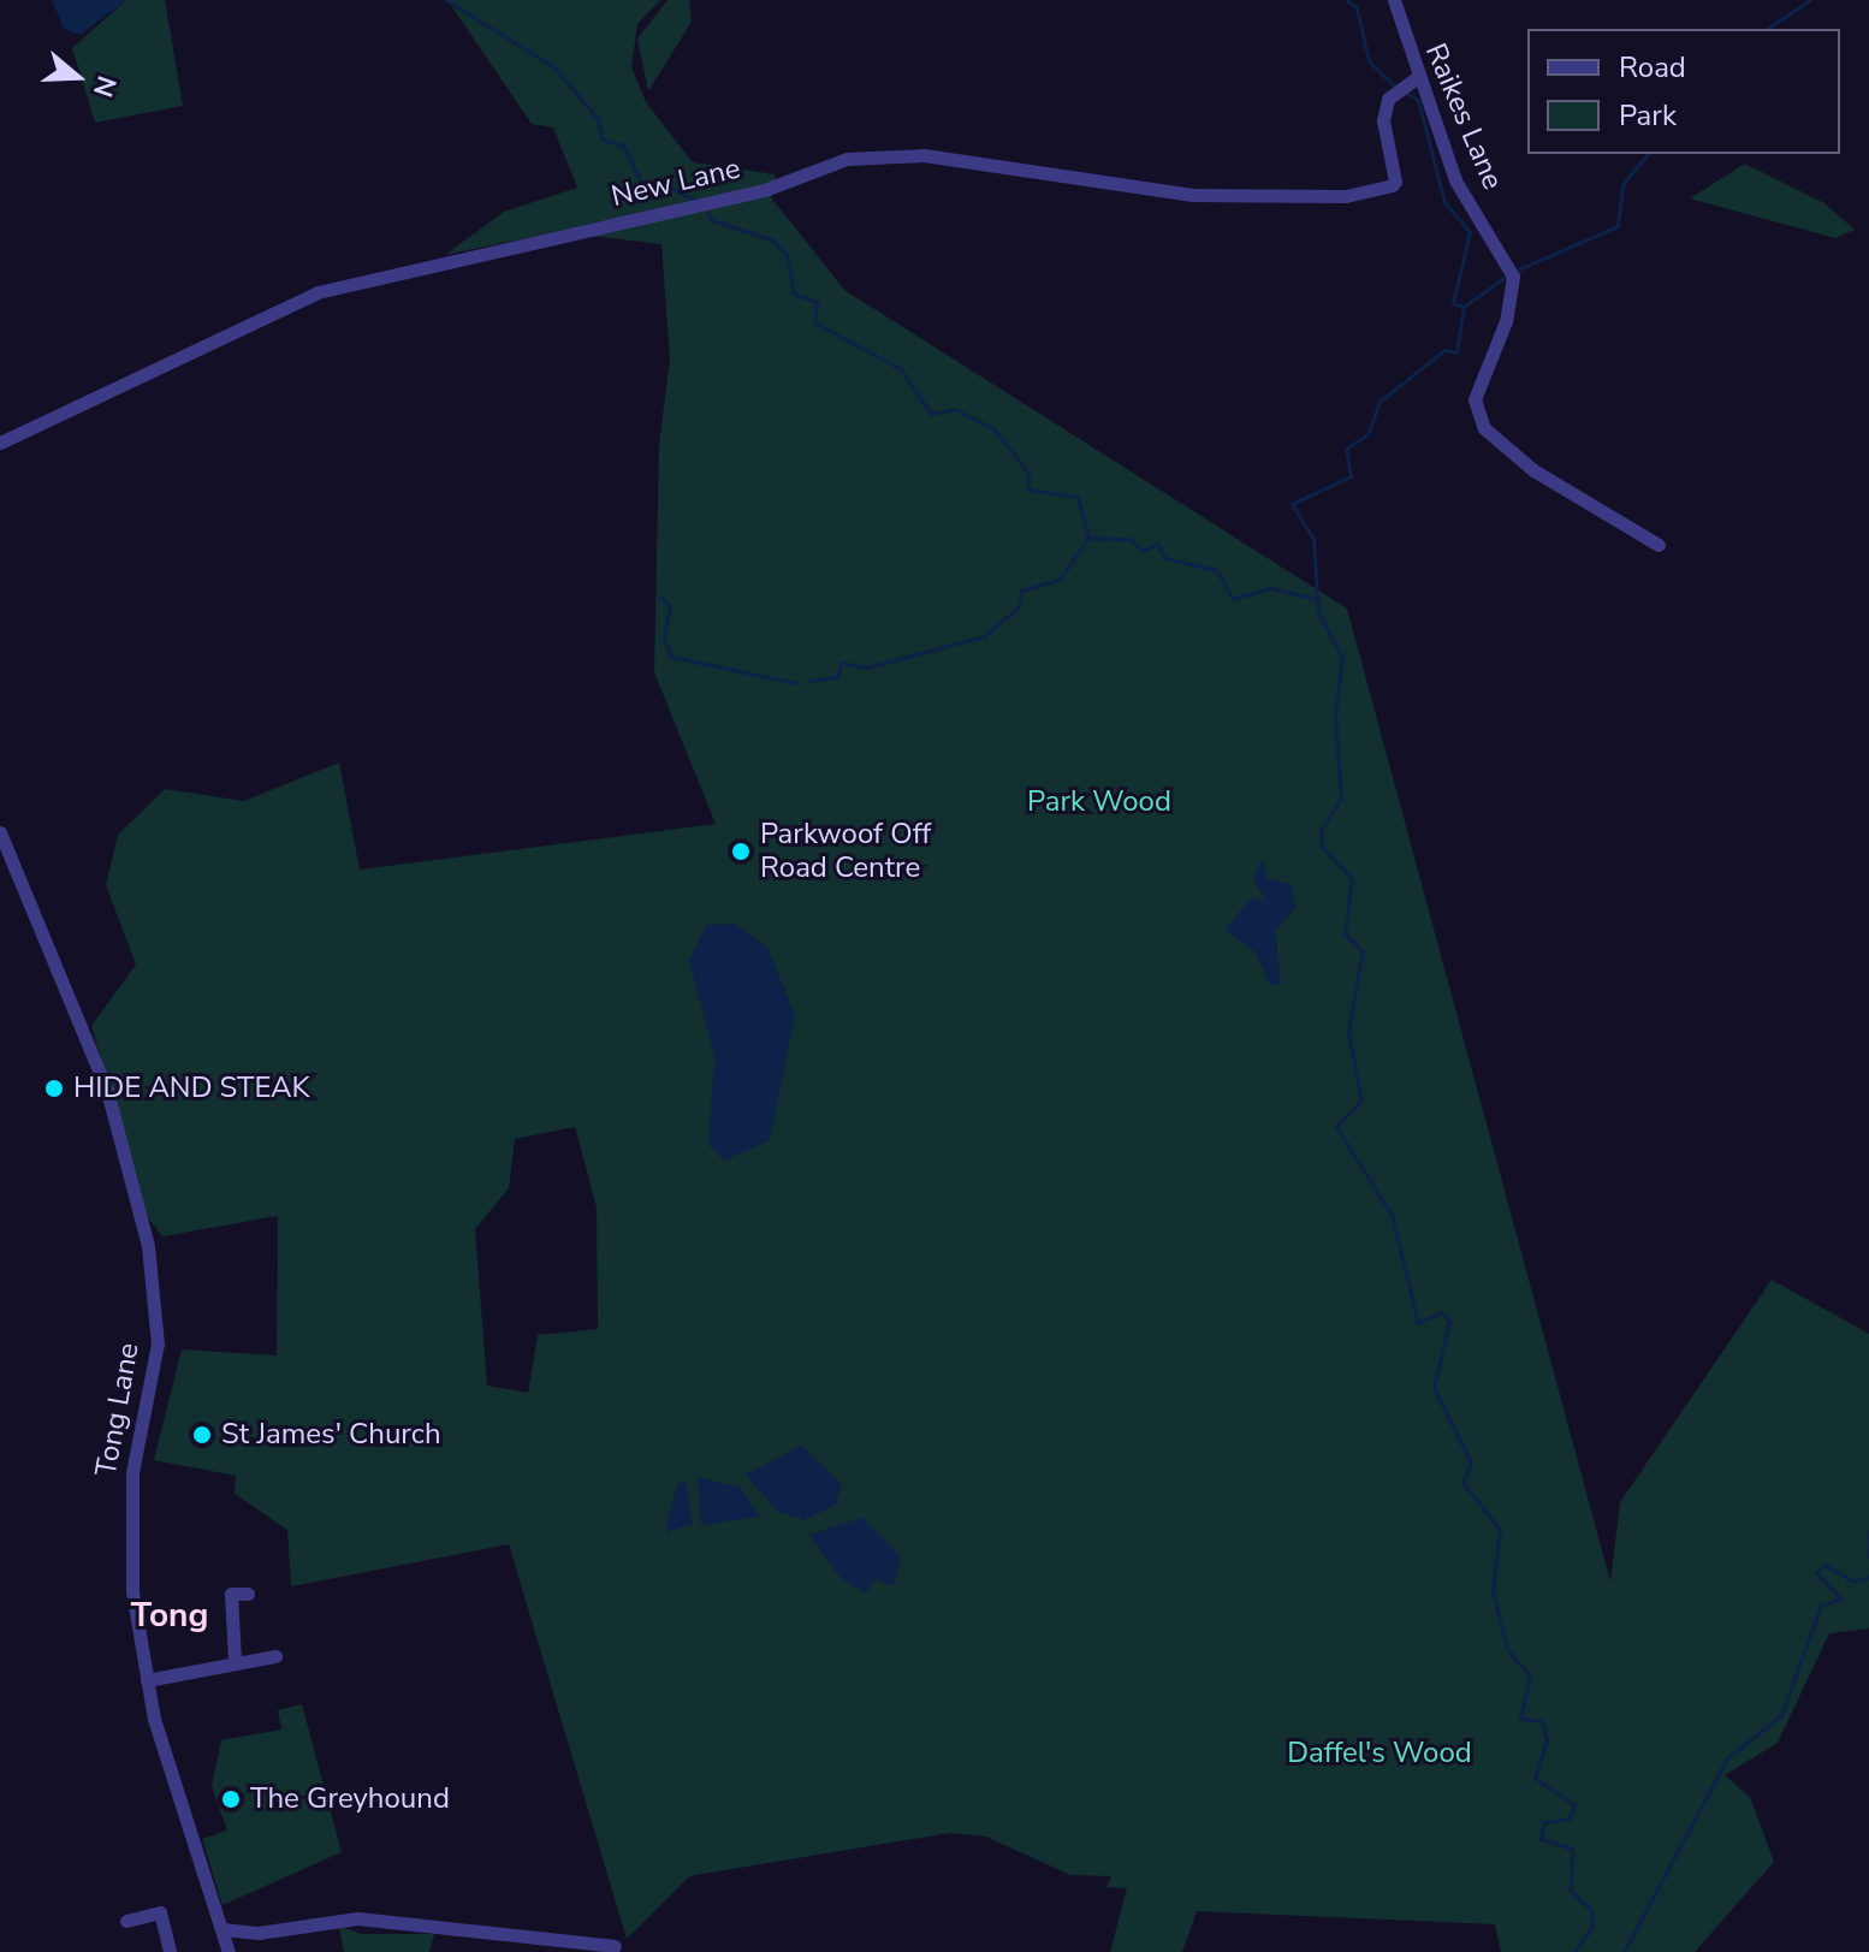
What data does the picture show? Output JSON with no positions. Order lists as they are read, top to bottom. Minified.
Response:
{"streets":{"street":["Raikes Lane","New Lane","Tong Lane"]},"crossings":[["Raikes Lane","New Lane"]],"districts":["Tong"],"parks":["Park Wood","Daffel's Wood"],"places":["Parkwoof Off Road Centre","HIDE AND STEAK","St James' Church","The Greyhound"],"legend":["Road","Park"],"north":"right"}
